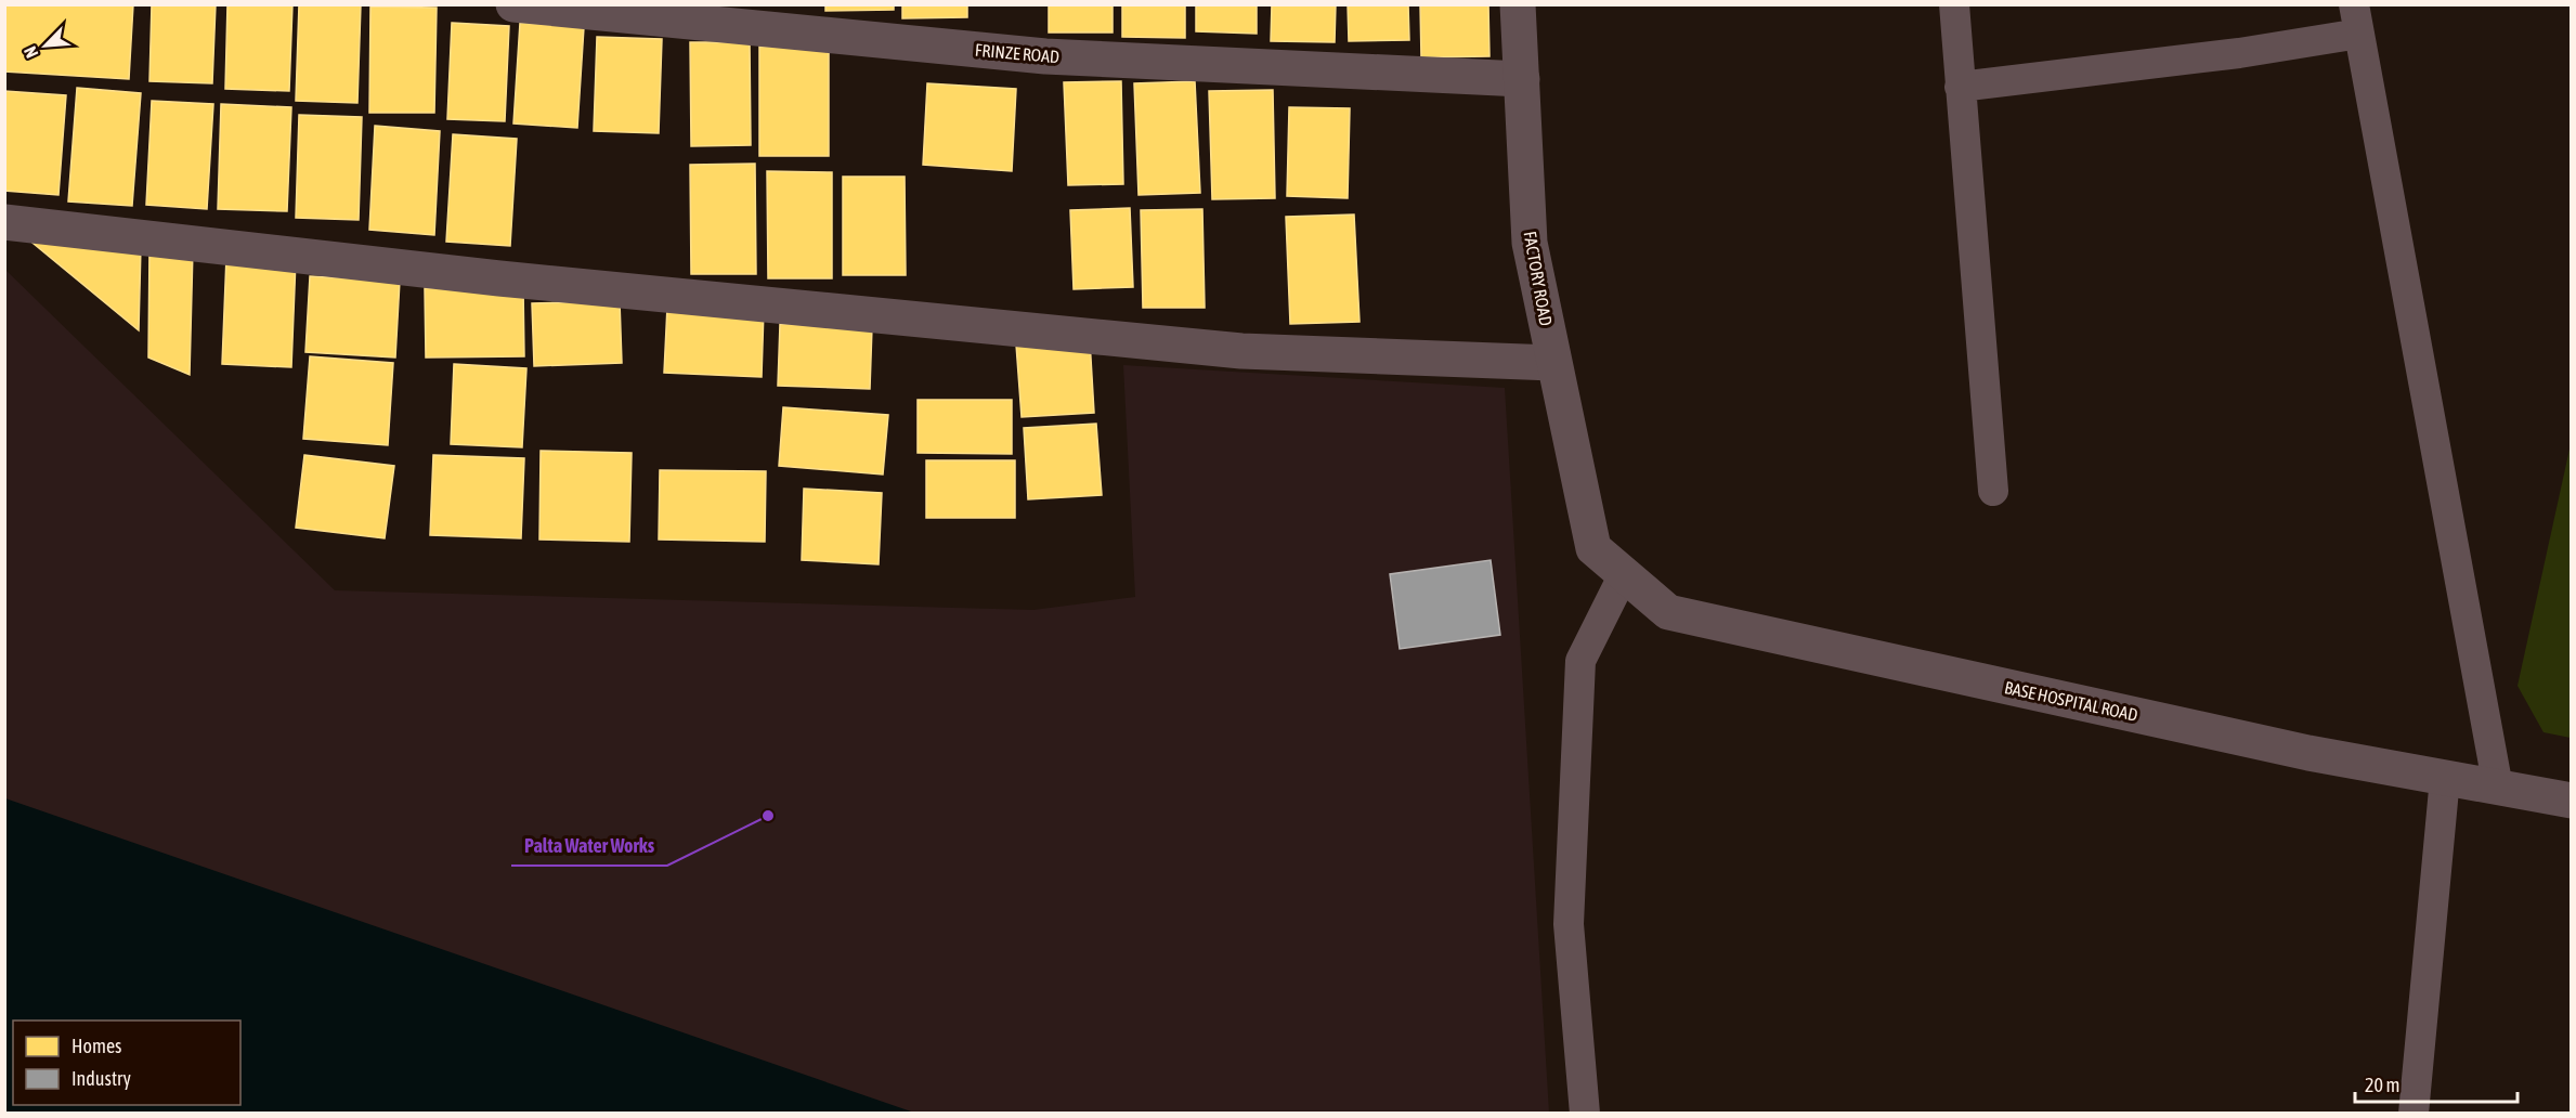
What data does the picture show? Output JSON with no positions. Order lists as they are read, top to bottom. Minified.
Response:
{"streets":{"street":["FRINZE ROAD","FACTORY ROAD","BASE HOSPITAL ROAD"]},"crossings":[["FRINZE ROAD","FACTORY ROAD"],["FACTORY ROAD","BASE HOSPITAL ROAD"]],"places":["Palta Water Works"],"legend":["Homes","Industry"],"scale_bar":"20 m","north":"bottom left"}
